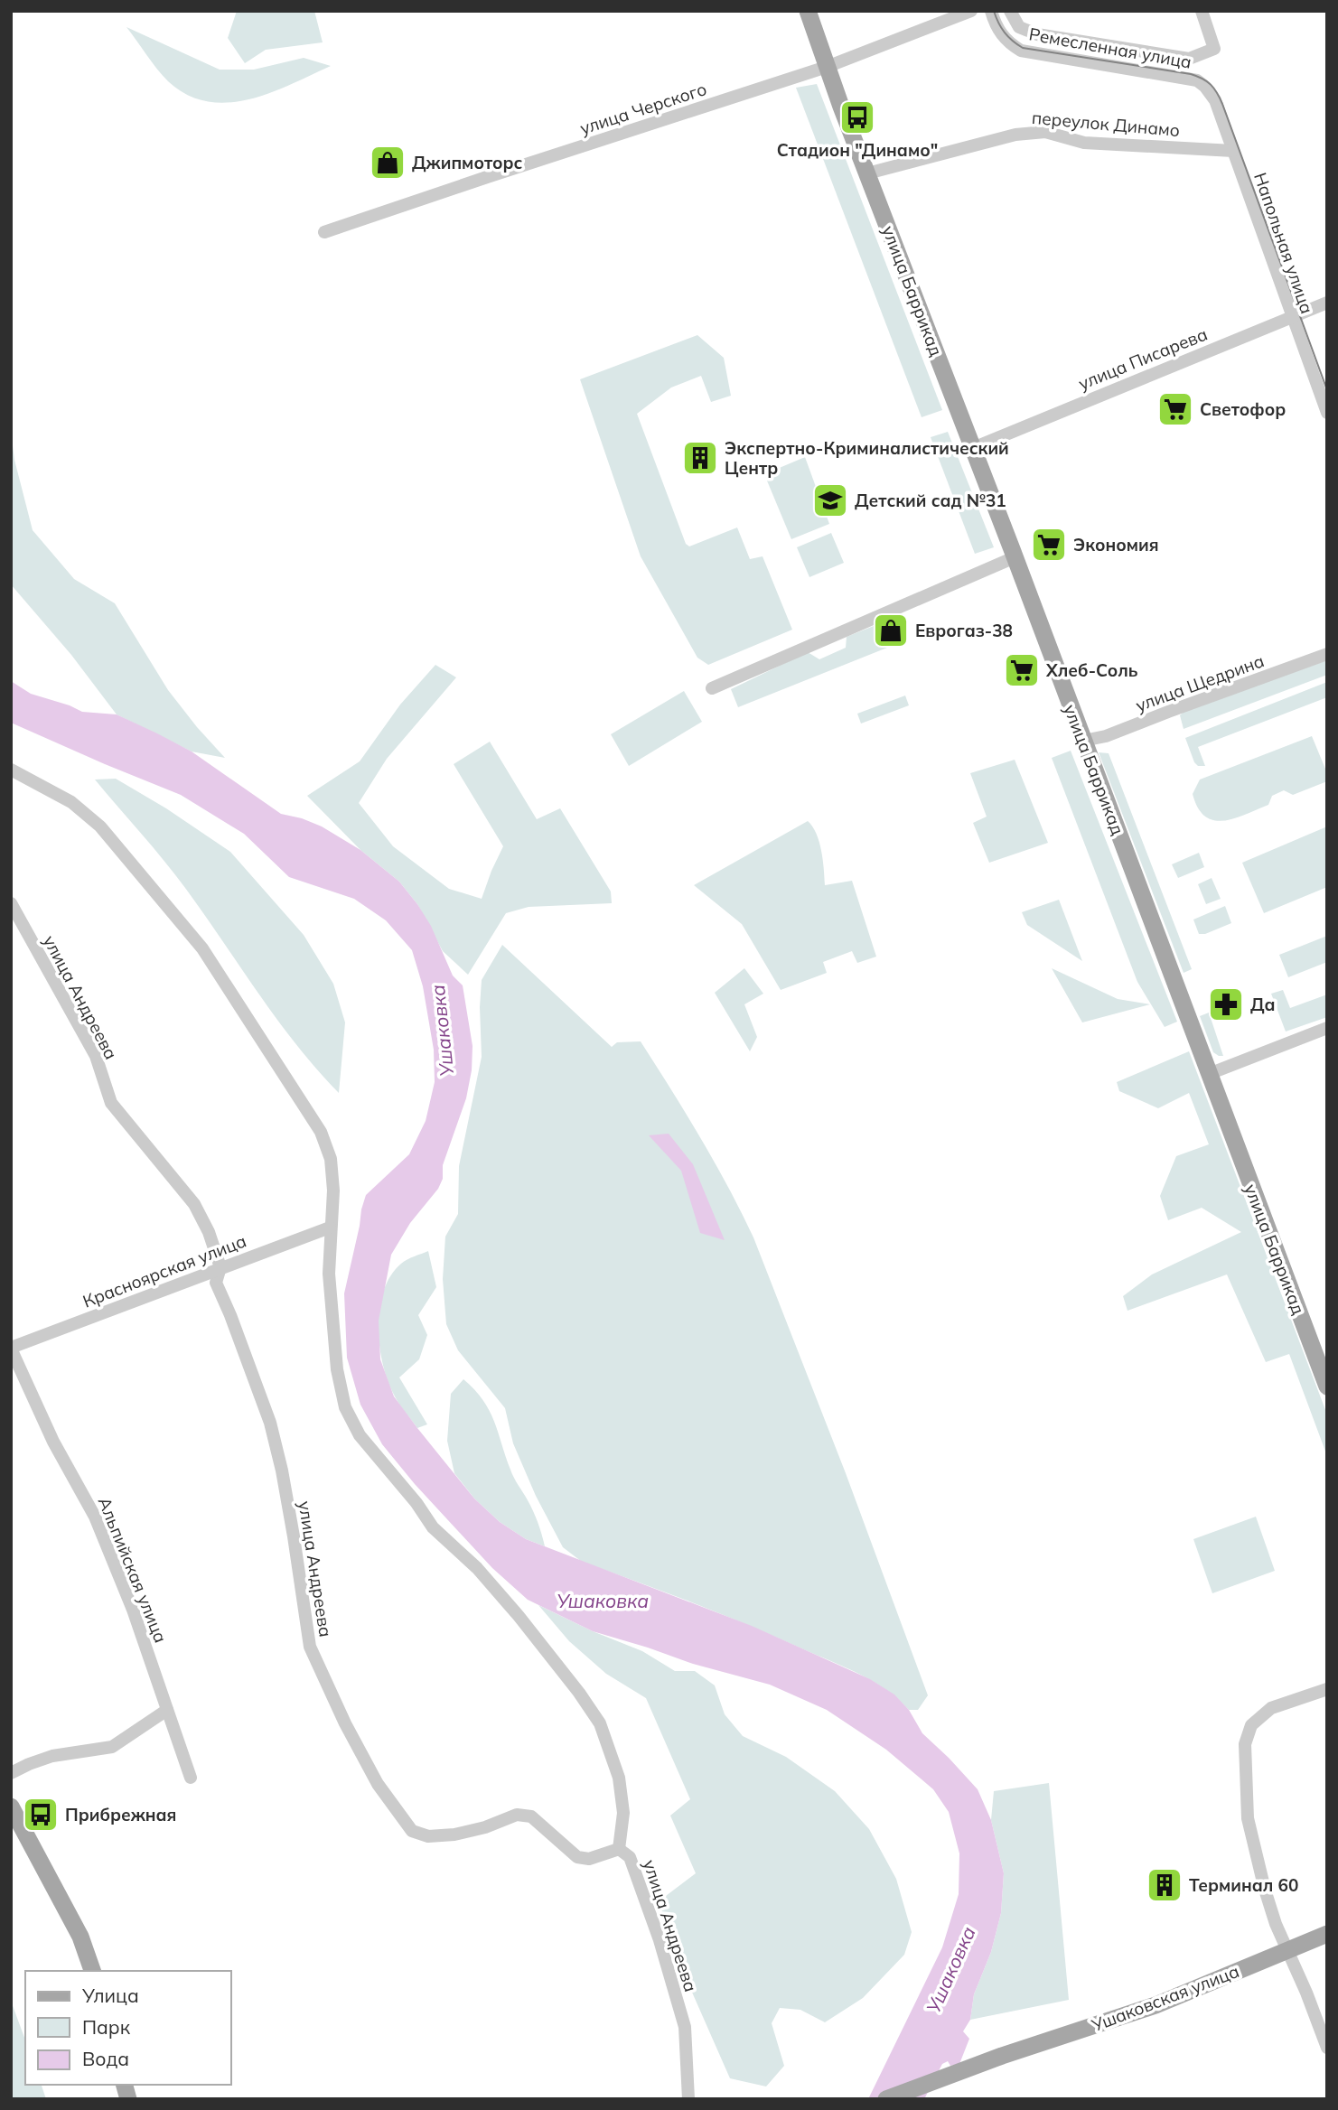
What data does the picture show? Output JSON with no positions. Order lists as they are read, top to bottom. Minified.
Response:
{"streets":{"main road":["улица Баррикад","Ушаковская улица"],"street":["Ремесленная улица","улица Черского","переулок Динамо","Напольная улица","улица Писарева","улица Щедрина","улица Андреева","Красноярская улица","Альпийская улица"]},"crossings":[["Ремесленная улица","Напольная улица"],["улица Черского","улица Баррикад"],["переулок Динамо","Напольная улица"],["переулок Динамо","улица Баррикад"],["Напольная улица","улица Писарева"],["улица Баррикад","улица Писарева"],["улица Баррикад","улица Щедрина"],["улица Андреева","Красноярская улица"],["Красноярская улица","Альпийская улица"]],"water":["Ушаковка"],"places":{"bus stop":["Стадион \"Динамо\"","Прибрежная"],"shop":["Джипмоторс","Еврогаз-38"],"supermarket":["Светофор","Экономия","Хлеб-Соль"],"building":["Экспертно-Криминалистический Центр","Терминал 60"],"school or university":["Детский сад №31"],"pharmacy":["Да"]},"legend":["Улица","Парк","Вода"]}
